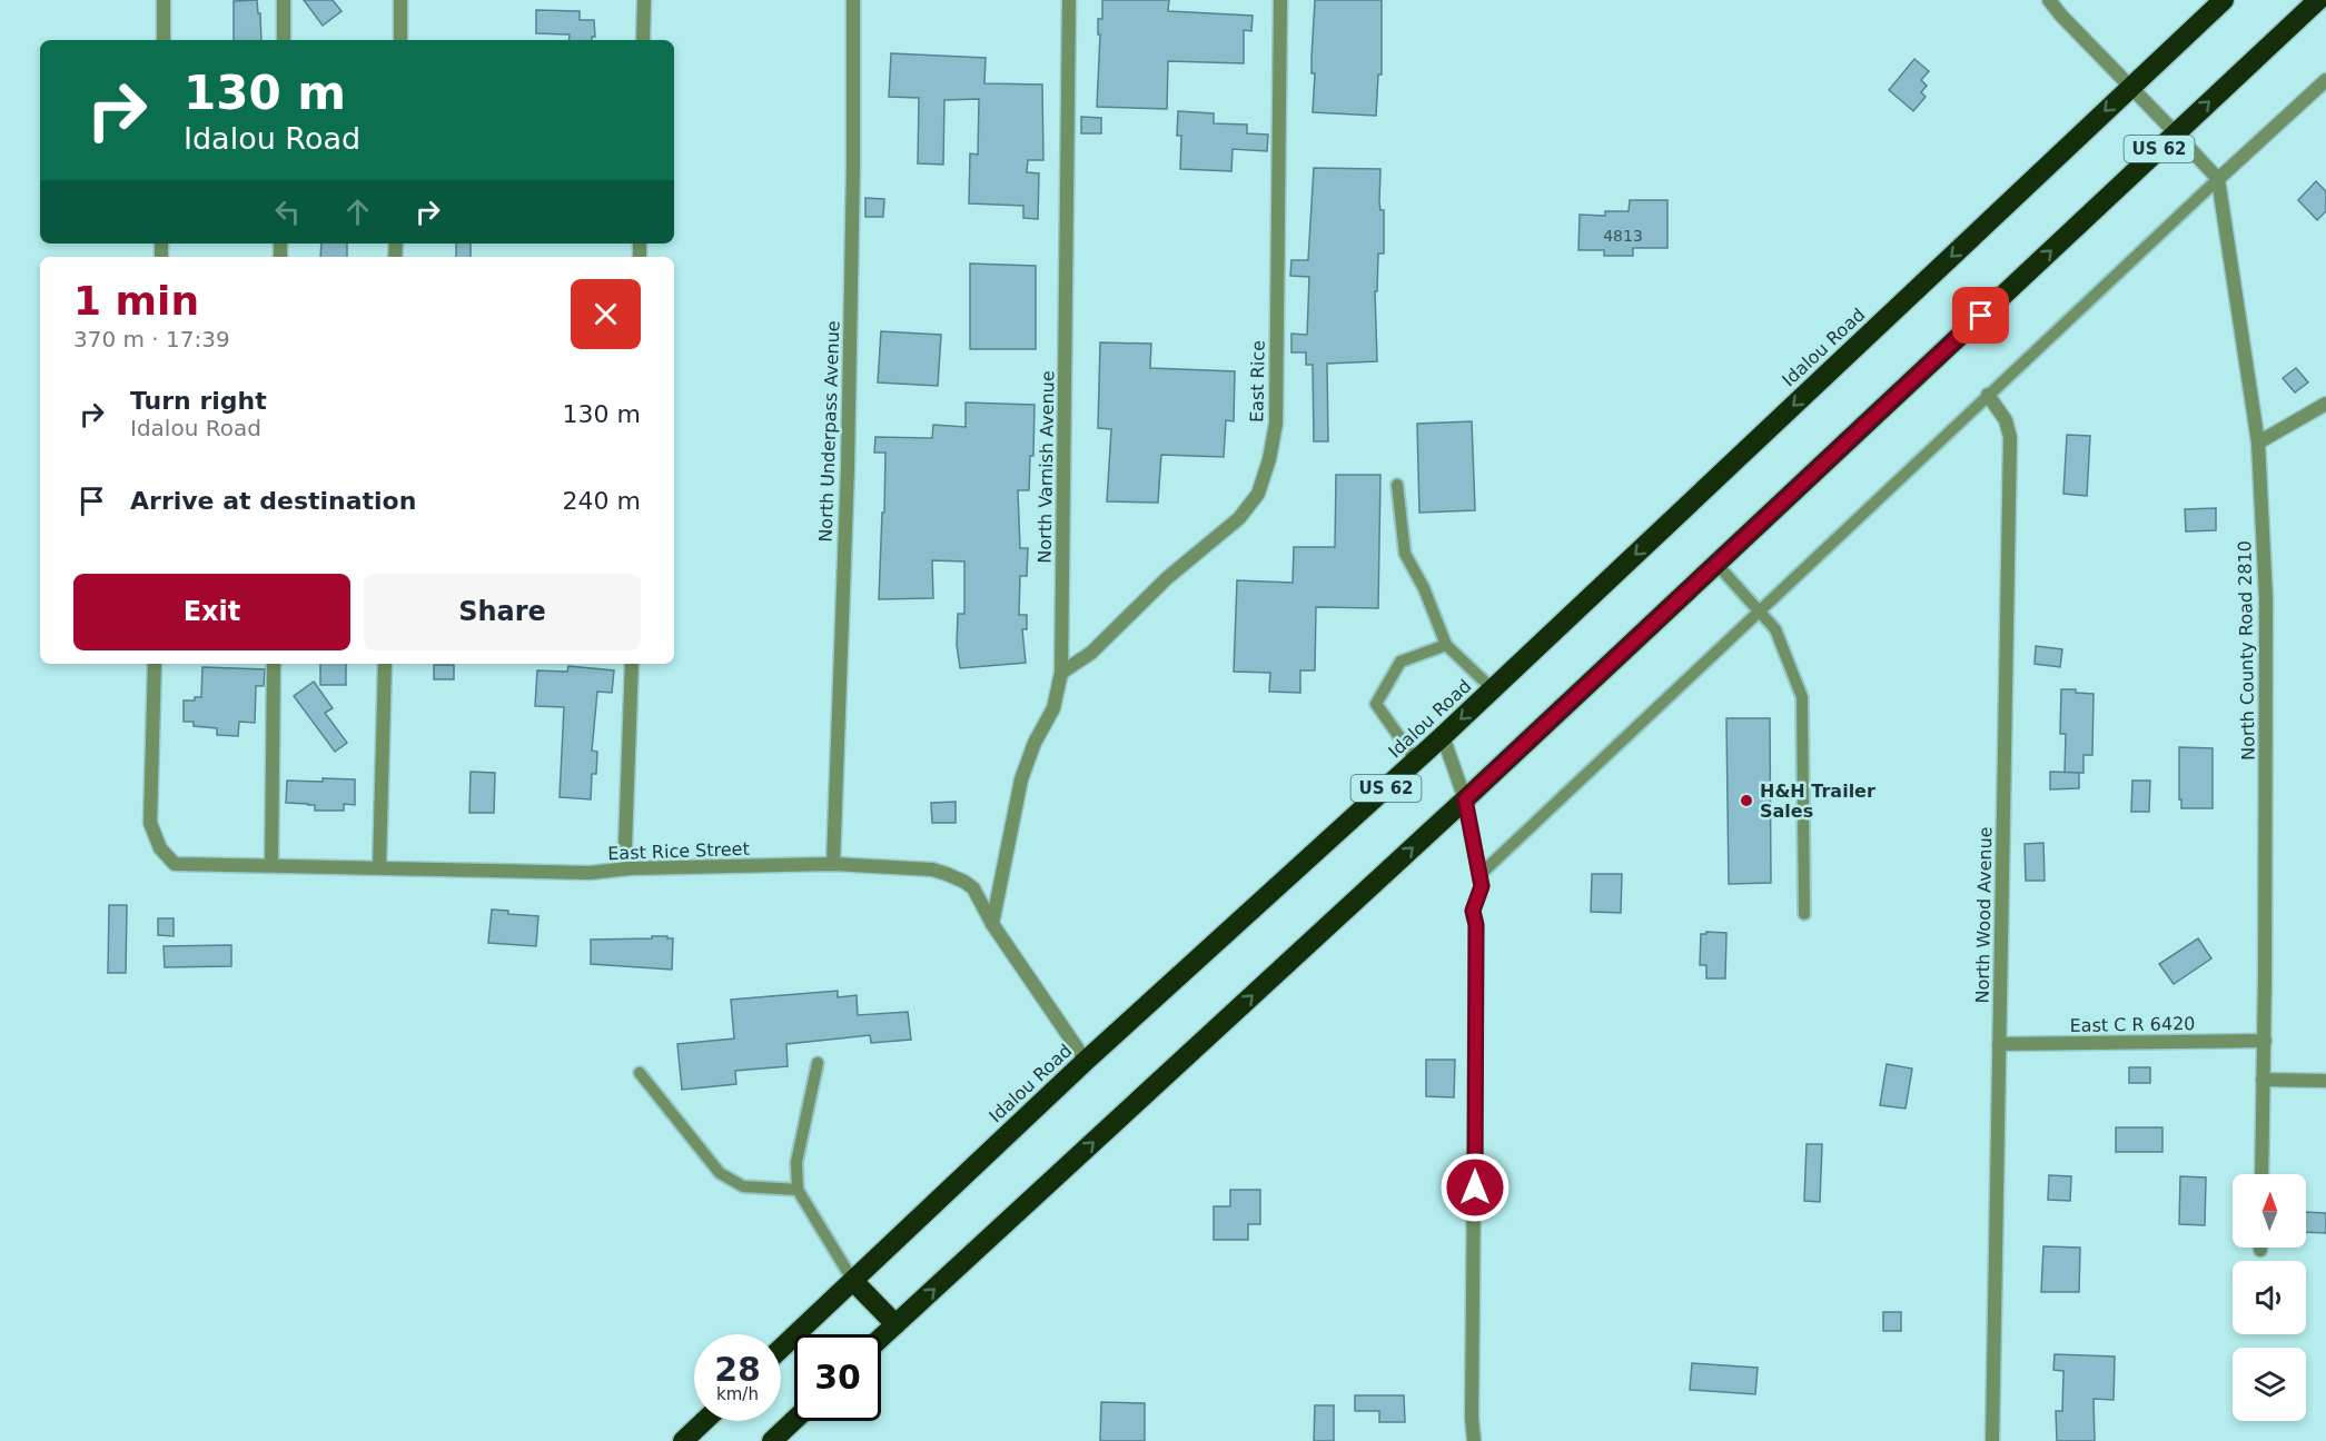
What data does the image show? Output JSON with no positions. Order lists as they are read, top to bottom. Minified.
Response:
{"streets":{"highway":["US 62","Idalou Road"],"street":["East Rice","North Underpass Avenue","North Varnish Avenue","North County Road 2810","East Rice Street","North Wood Avenue","East C R 6420"]},"crossings":[["US 62","Idalou Road"],["Idalou Road","East Rice Street"],["East Rice","North Varnish Avenue"],["North Underpass Avenue","East Rice Street"],["North Varnish Avenue","East Rice Street"],["North County Road 2810","East C R 6420"],["North Wood Avenue","East C R 6420"]],"places":["H&H Trailer Sales"],"house_numbers":["4813"],"north":"top","page":{"turn":["130 m","Idalou Road"],"heading":["1 min","370 m · 17:39"],"list":[{"name":"Turn right","note":"Idalou Road","value":"130 m"},{"name":"Arrive at destination","value":"240 m"}],"buttons":["Exit","Share"],"speed":"28 km/h","limit":"30"}}
